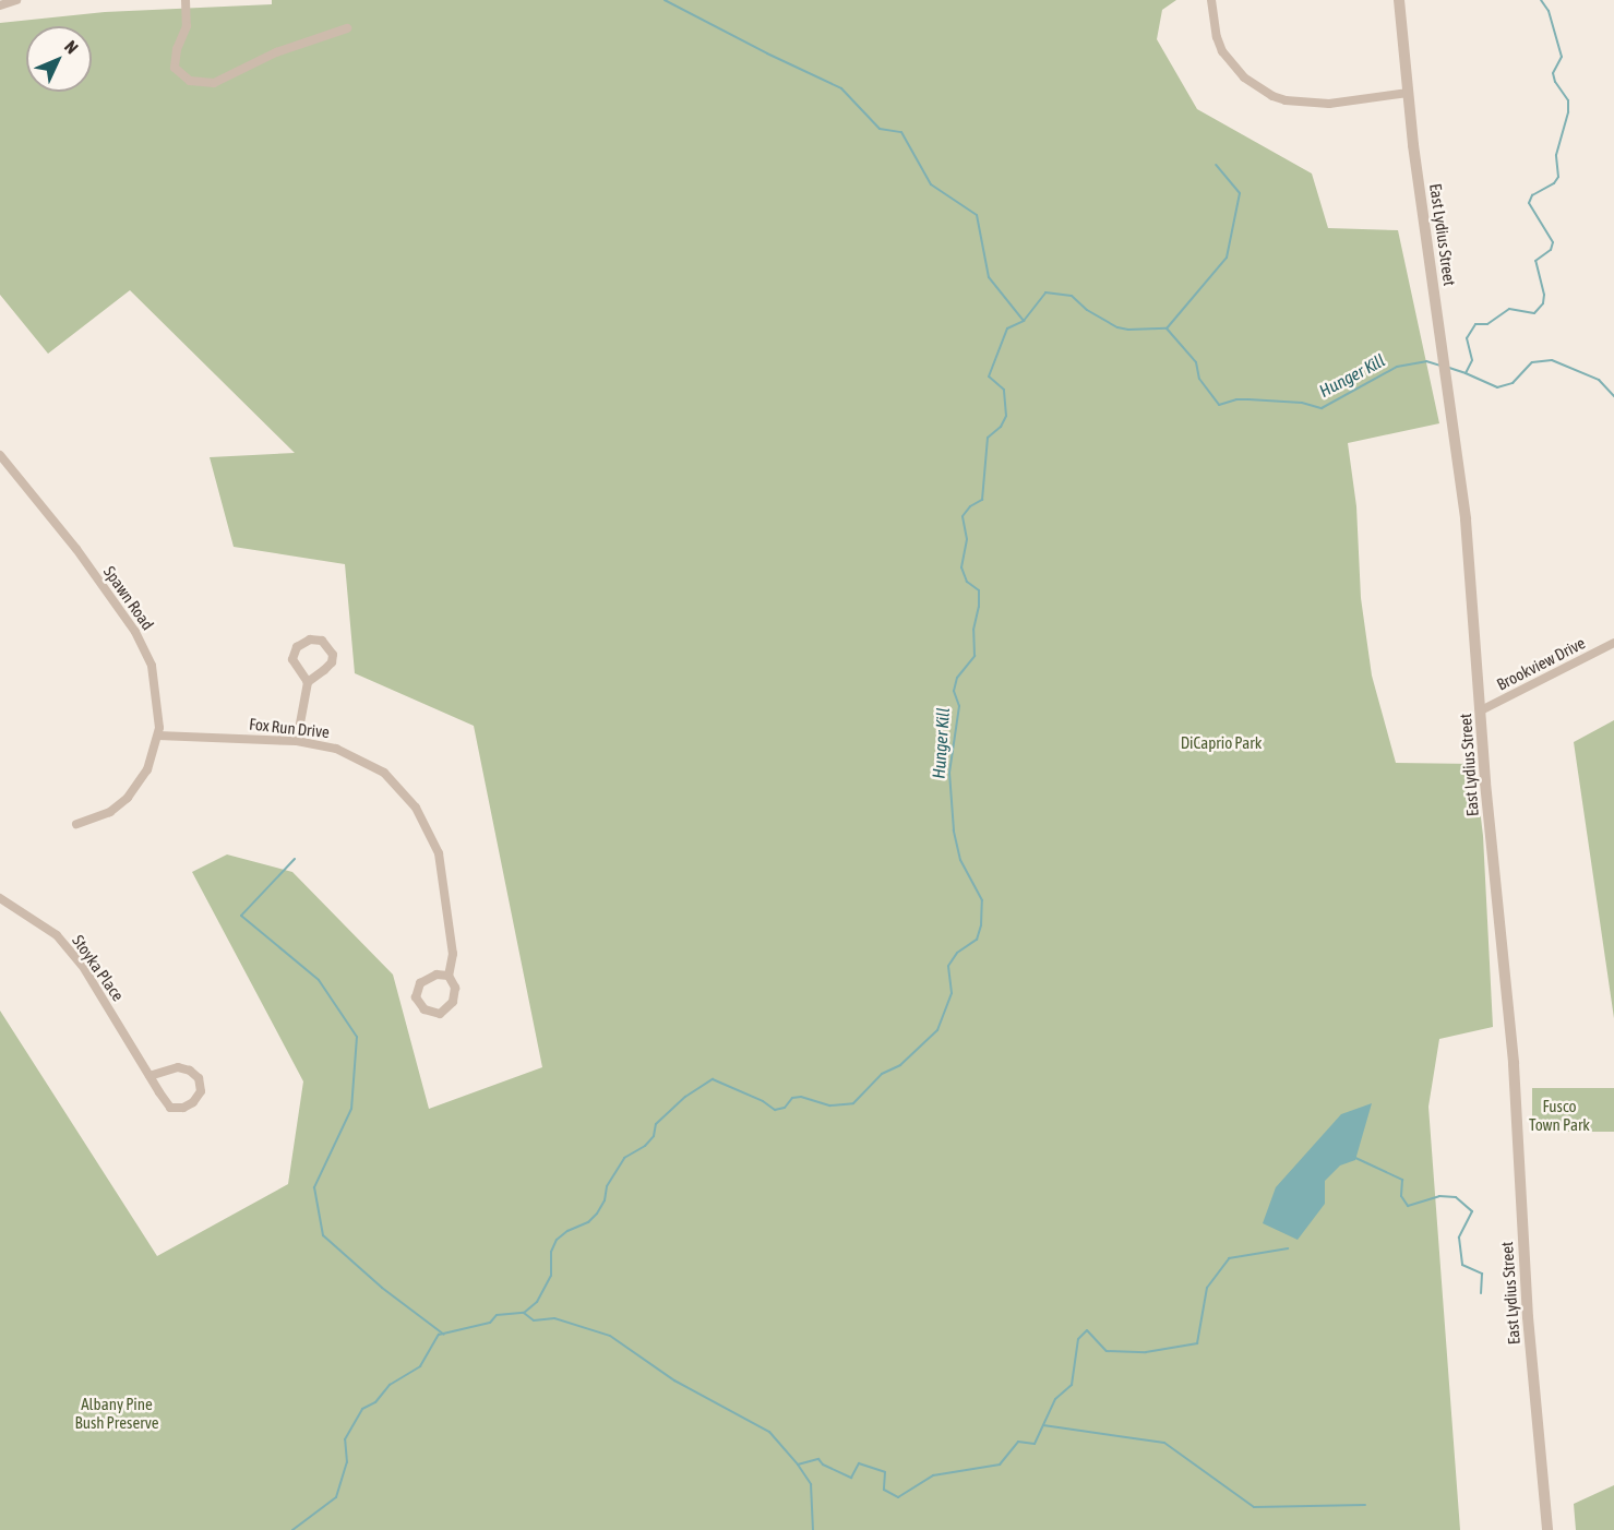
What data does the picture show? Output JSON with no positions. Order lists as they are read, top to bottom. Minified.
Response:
{"streets":{"street":["East Lydius Street","Spawn Road","Brookview Drive","Fox Run Drive","Stoyka Place"]},"crossings":[["East Lydius Street","Brookview Drive"],["Spawn Road","Fox Run Drive"]],"water":["Hunger Kill"],"parks":["DiCaprio Park","Fusco Town Park","Albany Pine Bush Preserve"],"north":"top right"}
